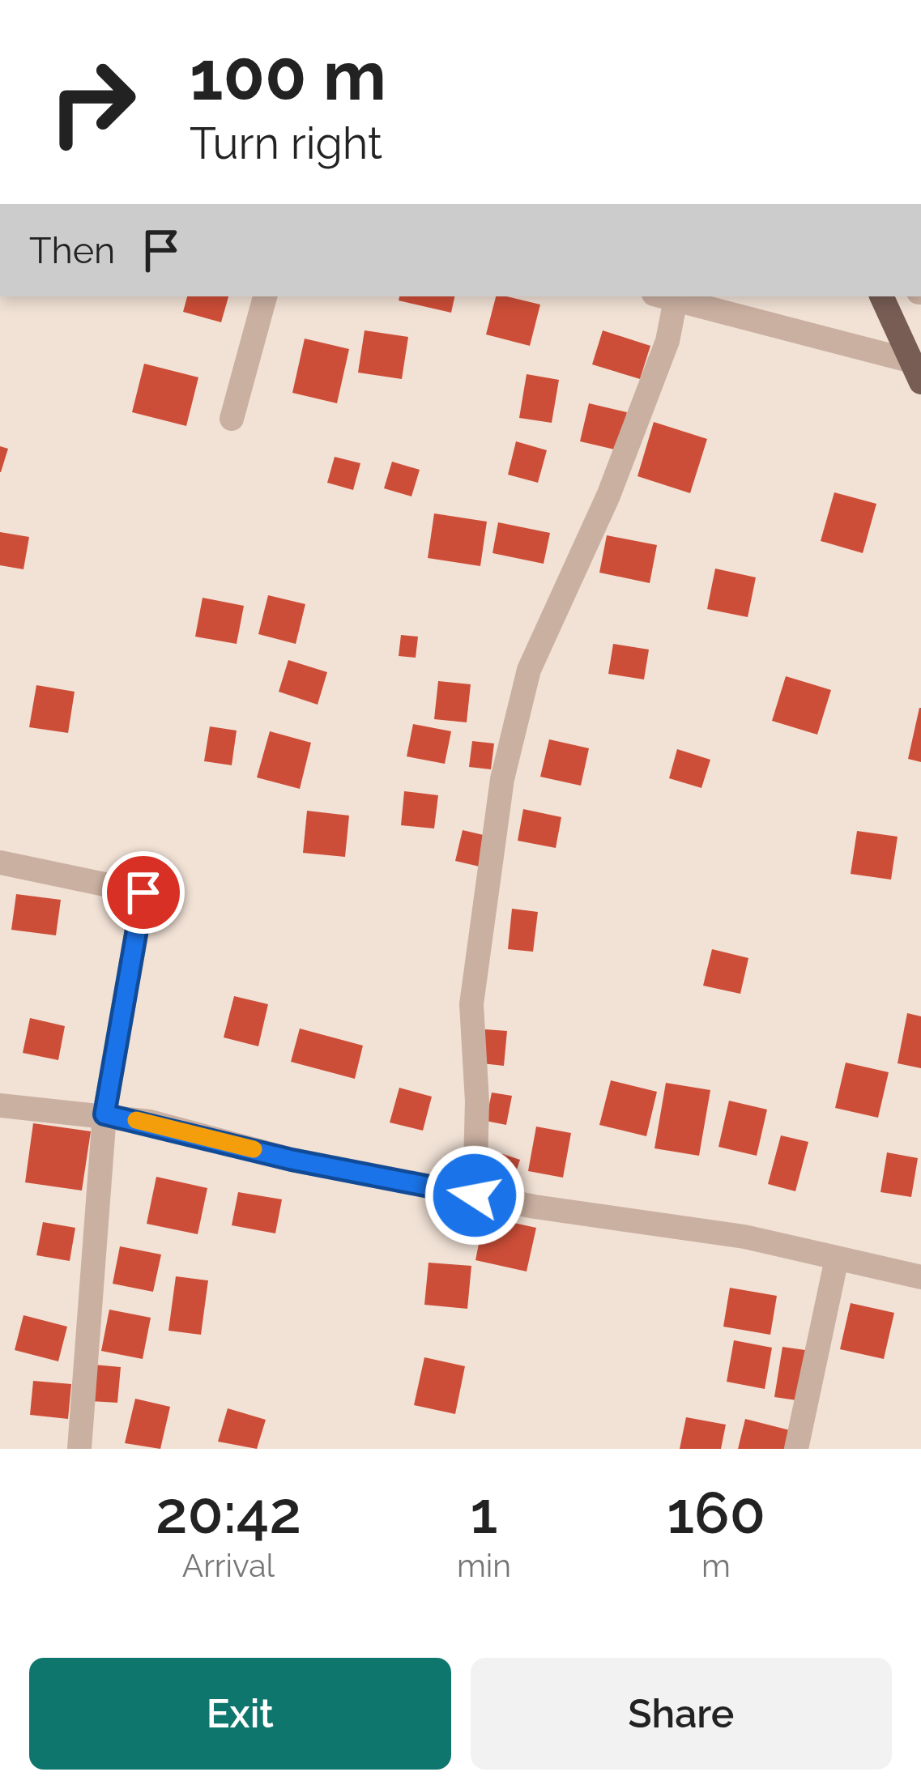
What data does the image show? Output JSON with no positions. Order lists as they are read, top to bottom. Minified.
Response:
{"page":{"turn":["100 m","Turn right"],"then":"Then","eta":["20:42","Arrival","1","min","160","m"],"buttons":["Exit","Share"]}}
